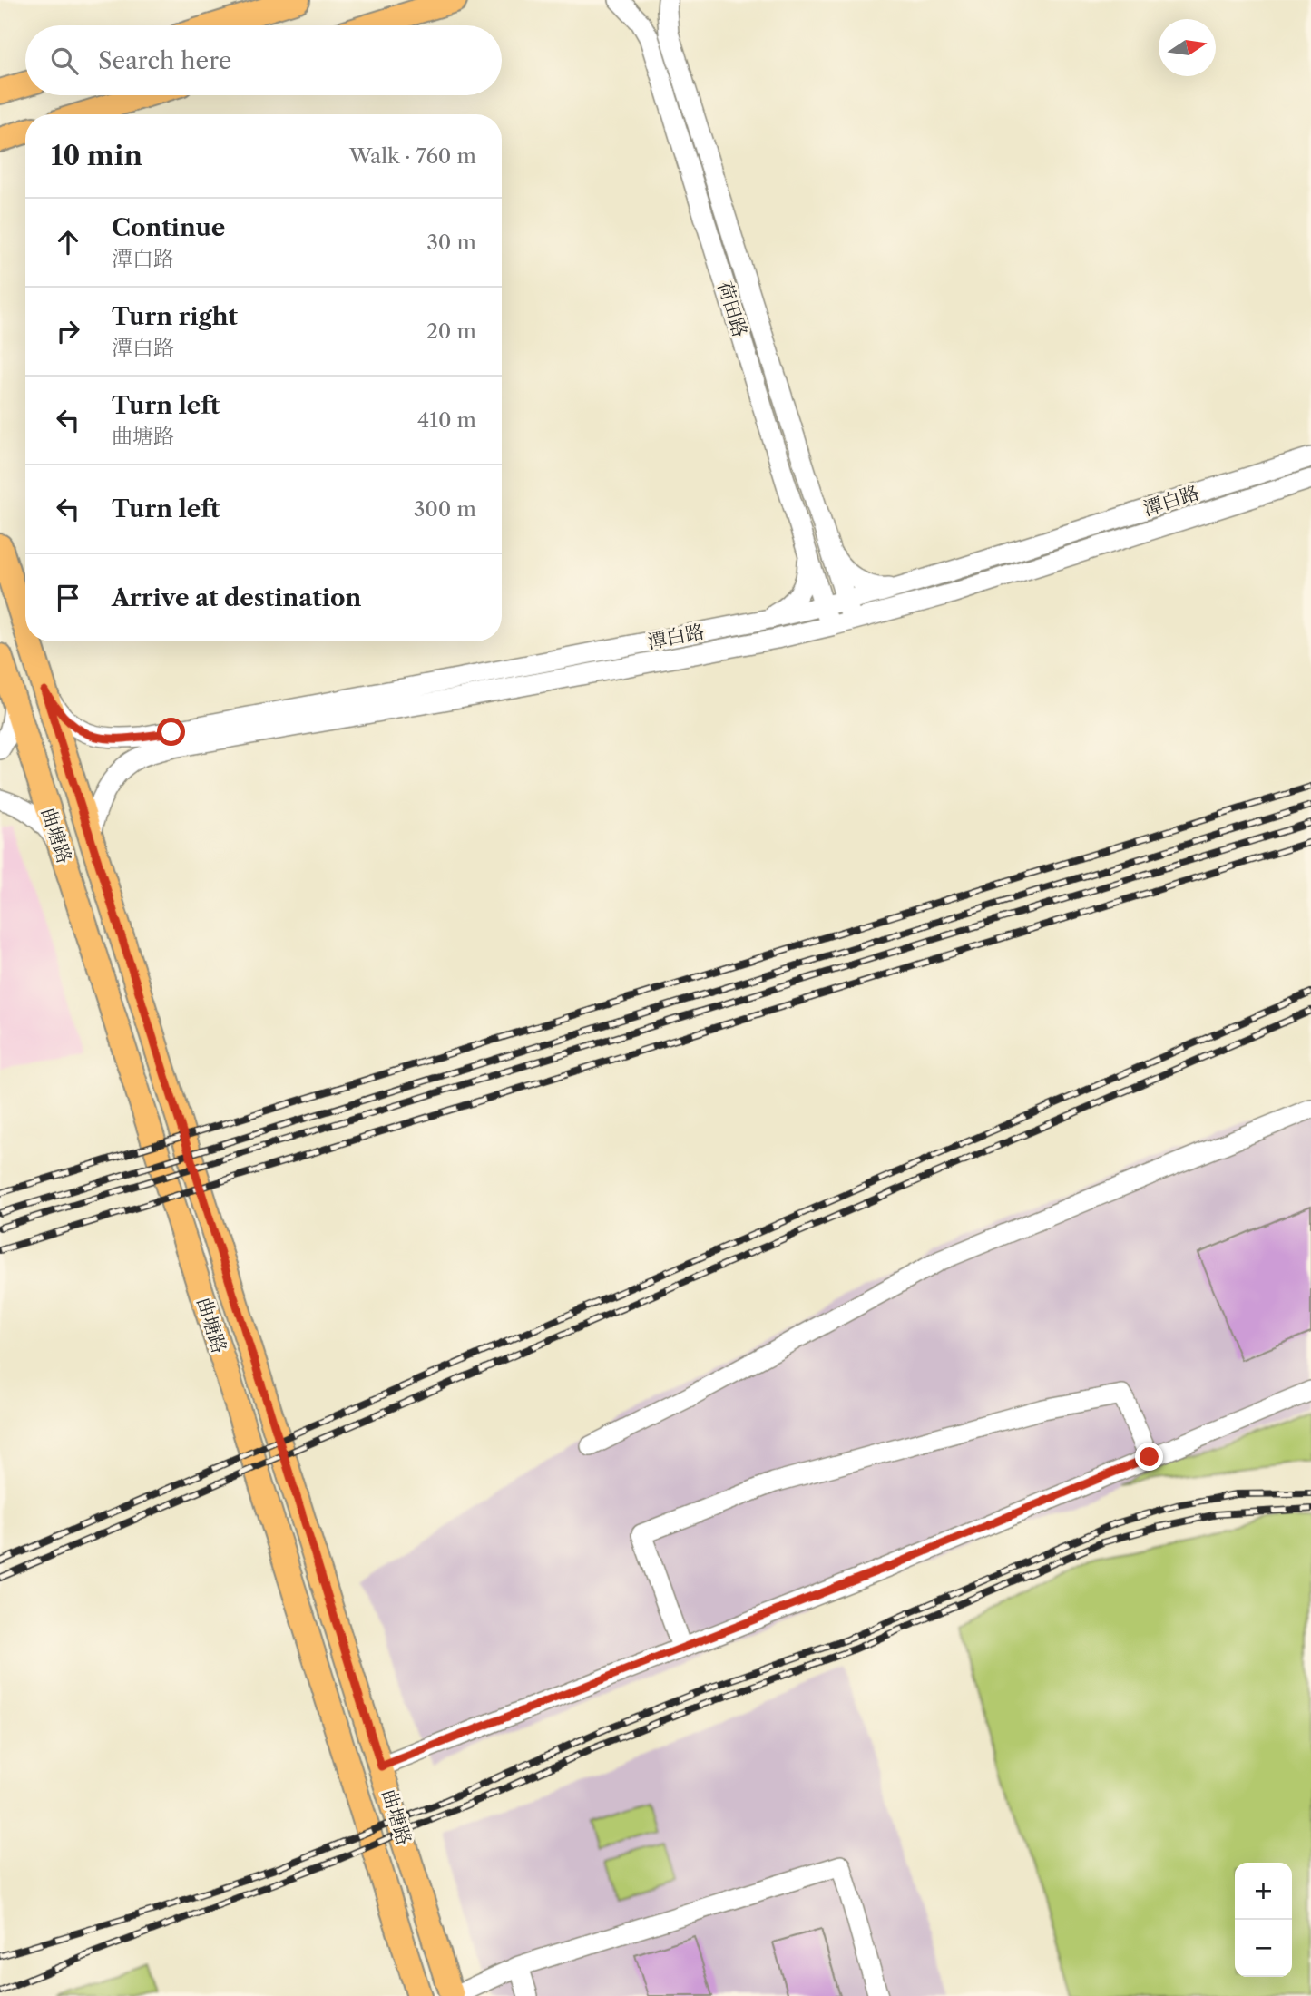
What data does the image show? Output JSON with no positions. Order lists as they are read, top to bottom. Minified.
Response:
{"streets":{"main road":["曲塘路"],"street":["荷田路","潭白路"]},"crossings":[["荷田路","潭白路"],["潭白路","曲塘路"]],"north":"right","page":{"search":"Search here","heading":["10 min","Walk · 760 m"],"list":[["Continue","潭白路","30 m"],["Turn right","潭白路","20 m"],["Turn left","曲塘路","410 m"],["Turn left","300 m"],"Arrive at destination"],"map_buttons":["+","−"]}}
